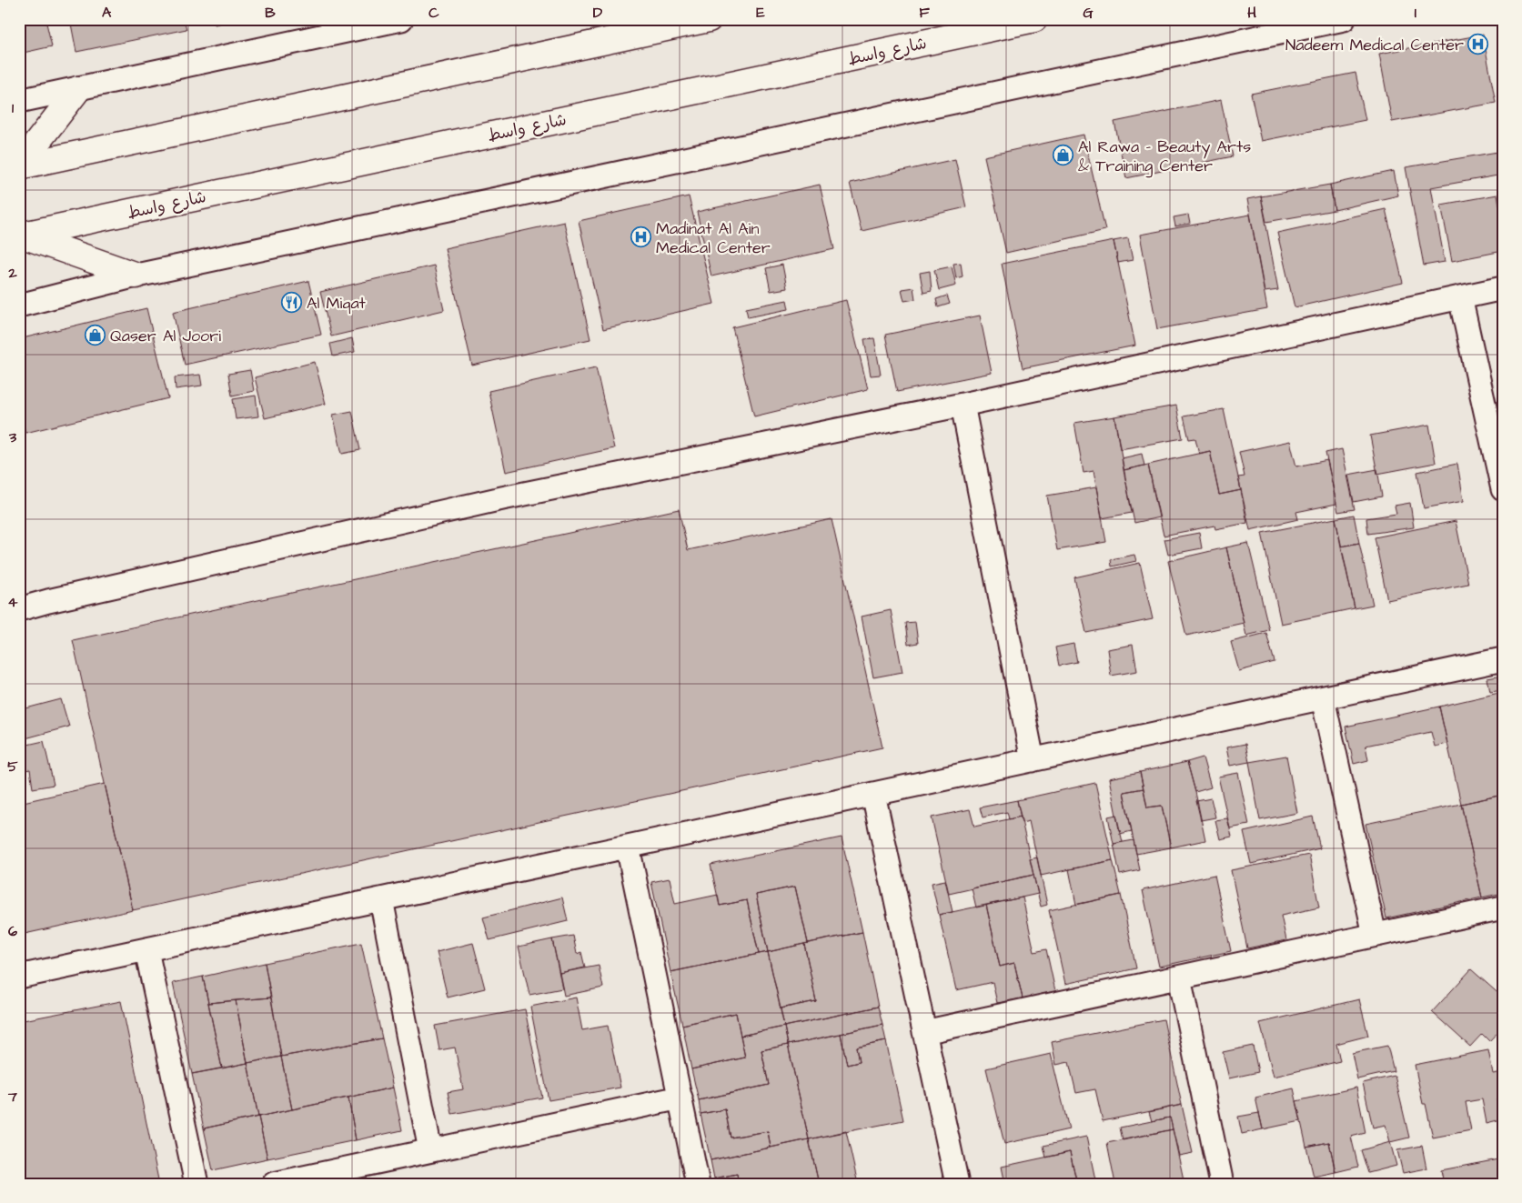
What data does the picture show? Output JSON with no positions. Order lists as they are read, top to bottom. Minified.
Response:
{"streets":{"main road":["شارع واسط"]},"places":{"hospital":["Nadeem Medical Center","Madinat Al Ain Medical Center"],"shop":["Al Rawa - Beauty Arts & Training Center","Qaser Al Joori"],"restaurant":["Al Miqat"]},"grid":{"columns":["A","B","C","D","E","F","G","H","I"],"rows":["1","2","3","4","5","6","7"]}}
